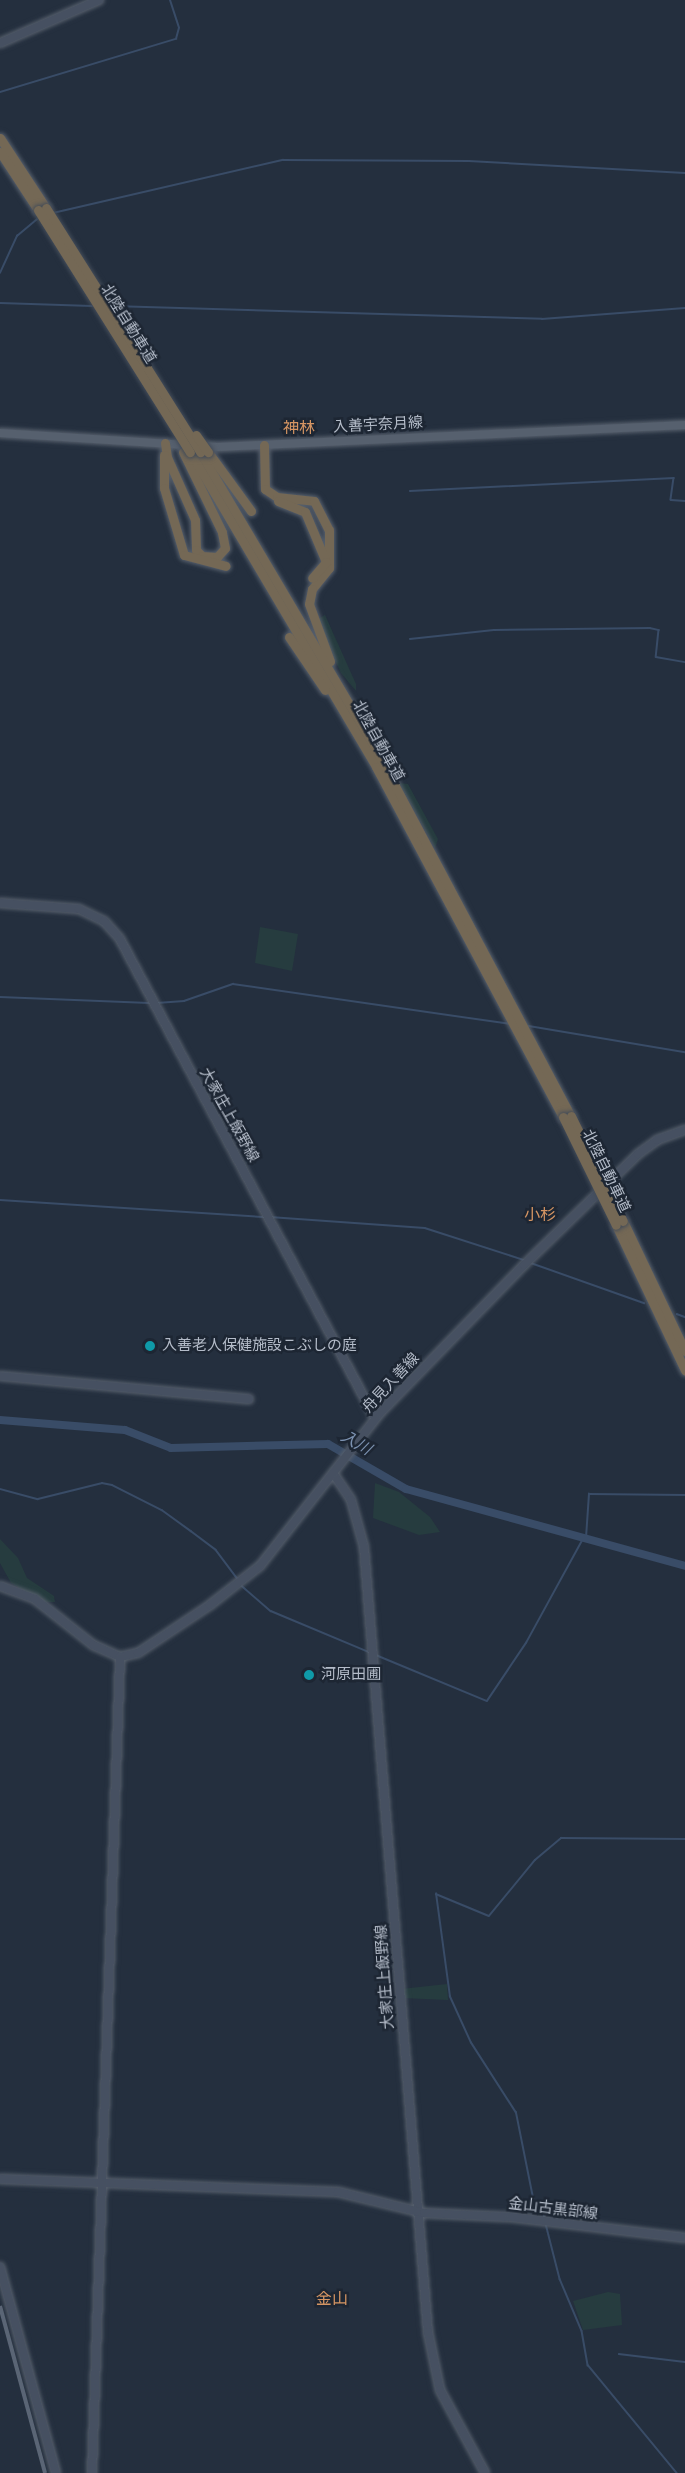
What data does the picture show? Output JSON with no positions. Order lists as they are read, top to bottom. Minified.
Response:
{"streets":{"highway":["北陸自動車道"],"main road":["入善宇奈月線","大家庄上飯野線","舟見入善線","金山古黒部線"]},"crossings":[["大家庄上飯野線","舟見入善線"],["大家庄上飯野線","金山古黒部線"]],"districts":["神林","小杉","金山"],"water":["入川"],"places":["入善老人保健施設こぶしの庭","河原田圃"]}
